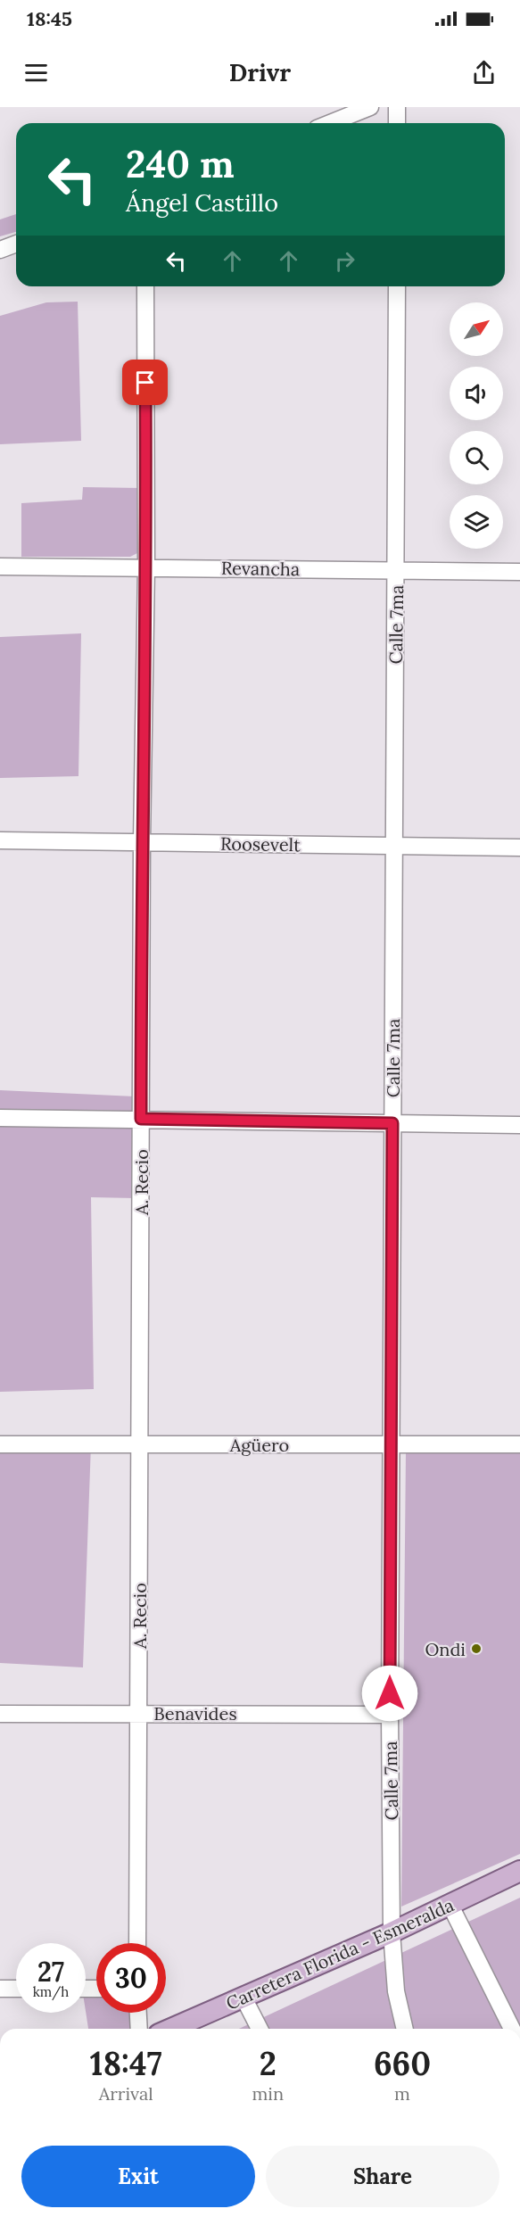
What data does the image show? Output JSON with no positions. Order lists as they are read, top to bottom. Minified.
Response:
{"streets":{"main road":["Carretera Florida - Esmeralda"],"street":["Revancha","Calle 7ma","Roosevelt","A. Recio","Agüero","Benavides"]},"crossings":[["Revancha","Calle 7ma"],["Revancha","A. Recio"],["Calle 7ma","Roosevelt"],["Calle 7ma","Agüero"],["Calle 7ma","Benavides"],["Calle 7ma","Carretera Florida - Esmeralda"],["Roosevelt","A. Recio"],["A. Recio","Agüero"],["A. Recio","Benavides"]],"places":["Ondi"],"north":"top right","page":{"status":"18:45","header":"Drivr","turn":["240 m","Ángel Castillo"],"speed":"27 km/h","limit":"30","eta":["18:47","Arrival","2","min","660","m"],"buttons":["Exit","Share"]}}
